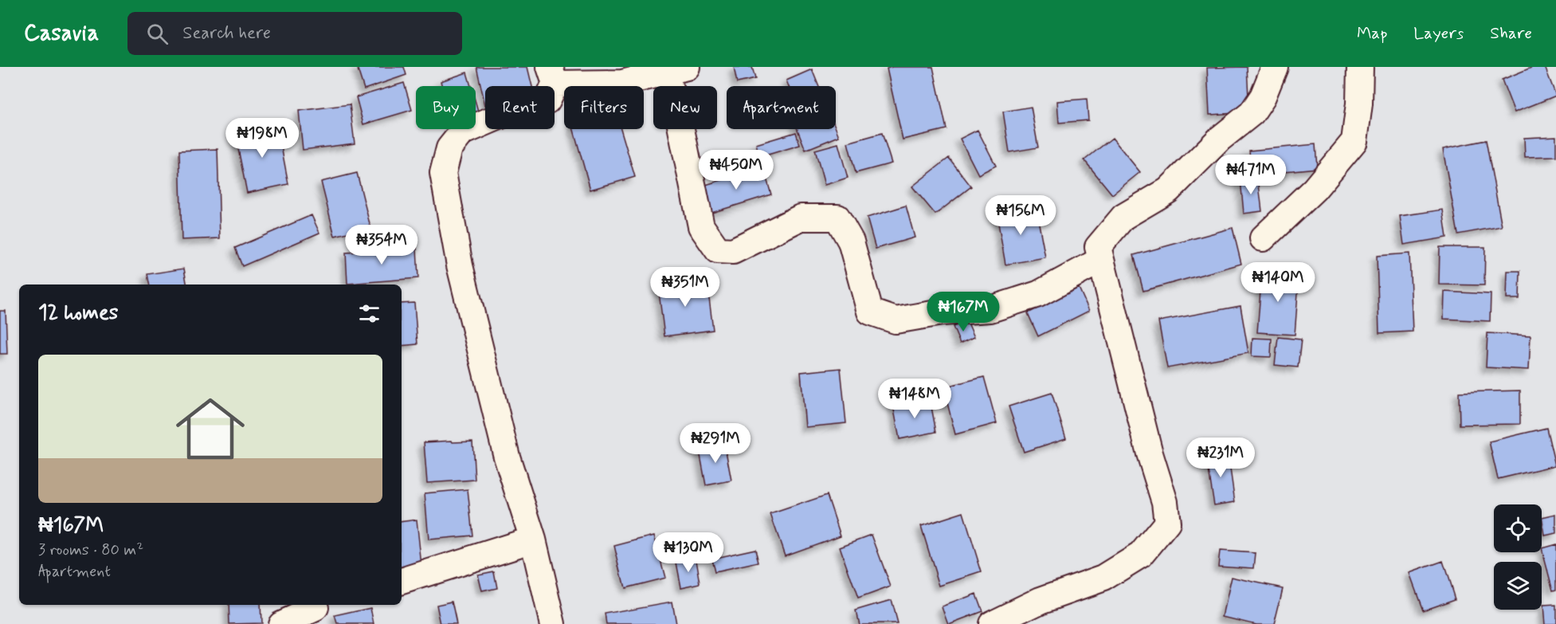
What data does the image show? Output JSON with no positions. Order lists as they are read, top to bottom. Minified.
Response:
{"page":{"header":"Casavia","search":"Search here","nav":["Map","Layers","Share"],"chip":["Buy","Rent","Filters","New","Apartment"],"price":["₦198M","₦450M","₦471M","₦156M","₦354M","₦140M","₦351M","₦167M","₦148M","₦291M","₦231M","₦130M"],"heading":"12 homes","list":[{"name":"₦167M","note":"3 rooms · 80 m² · Apartment"}]}}
